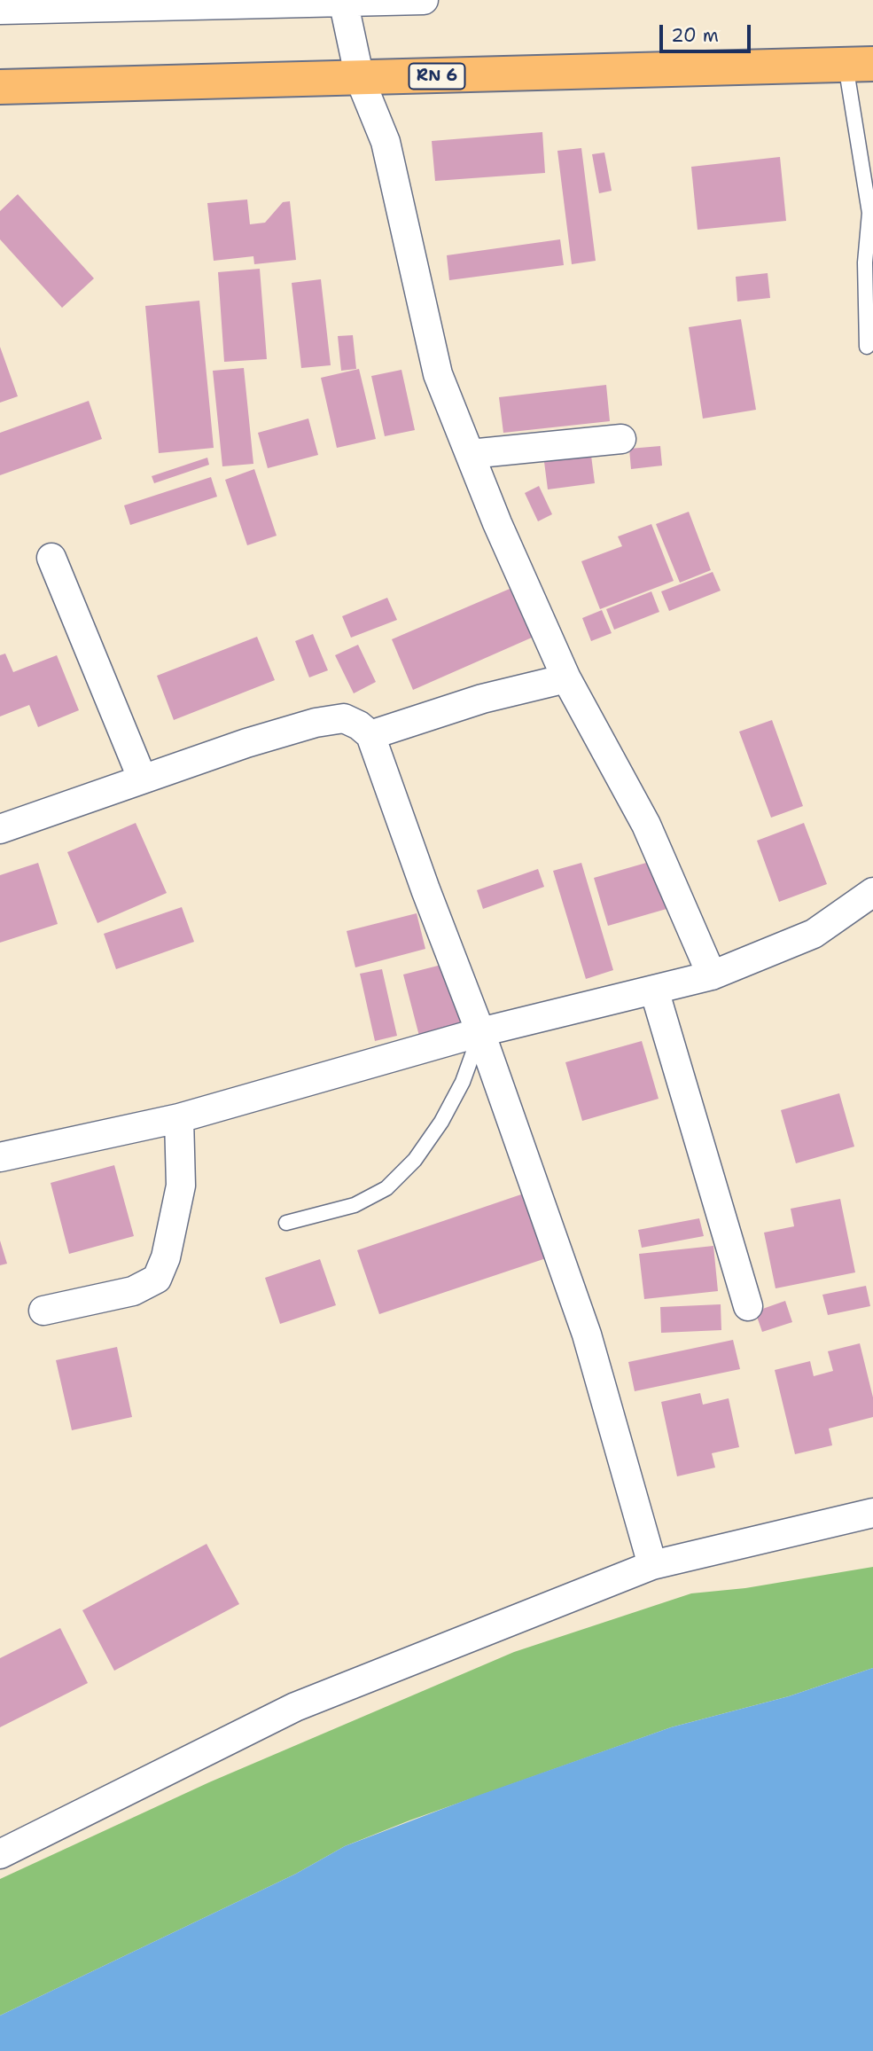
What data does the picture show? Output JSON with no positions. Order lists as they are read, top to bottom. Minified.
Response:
{"streets":{"main road":["RN 6"]},"scale_bar":"20 m"}
